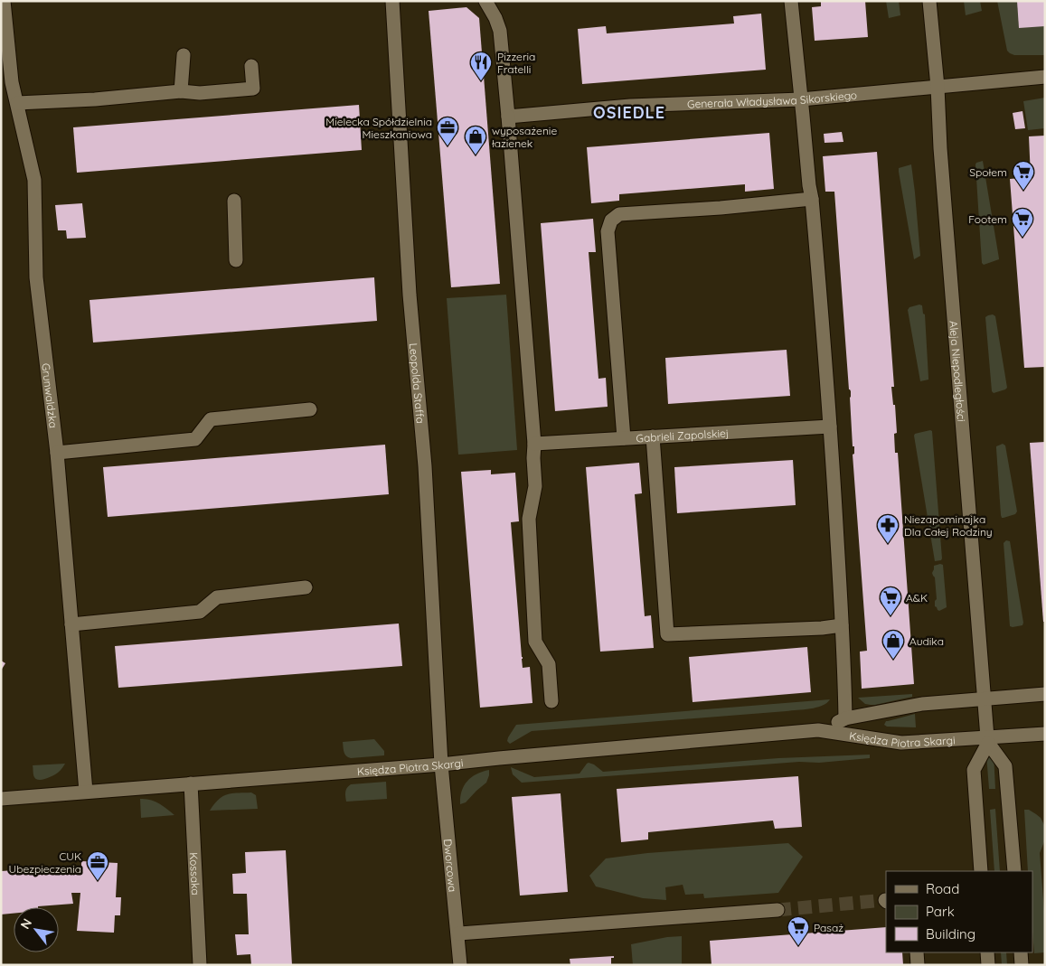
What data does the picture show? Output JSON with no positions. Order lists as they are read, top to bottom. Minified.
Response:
{"streets":{"street":["Generała Władysława Sikorskiego","Aleja Niepodległości","Leopolda Staffa","Grunwaldzka","Gabrieli Zapolskiej","Księdza Piotra Skargi","Dworcowa","Kossaka"]},"crossings":[["Generała Władysława Sikorskiego","Aleja Niepodległości"],["Aleja Niepodległości","Księdza Piotra Skargi"],["Leopolda Staffa","Księdza Piotra Skargi"],["Leopolda Staffa","Dworcowa"],["Grunwaldzka","Księdza Piotra Skargi"],["Księdza Piotra Skargi","Dworcowa"],["Księdza Piotra Skargi","Kossaka"]],"districts":["OSIEDLE"],"places":{"restaurant":["Pizzeria Fratelli"],"office":["Mielecka Spółdzielnia Mieszkaniowa","CUK Ubezpieczenia"],"shop":["wyposażenie łazienek","Audika"],"supermarket":["Społem","Footem","A&K","Pasaż"],"pharmacy":["Niezapominajka Dla Całej Rodziny"]},"legend":["Road","Park","Building"],"north":"top left"}
